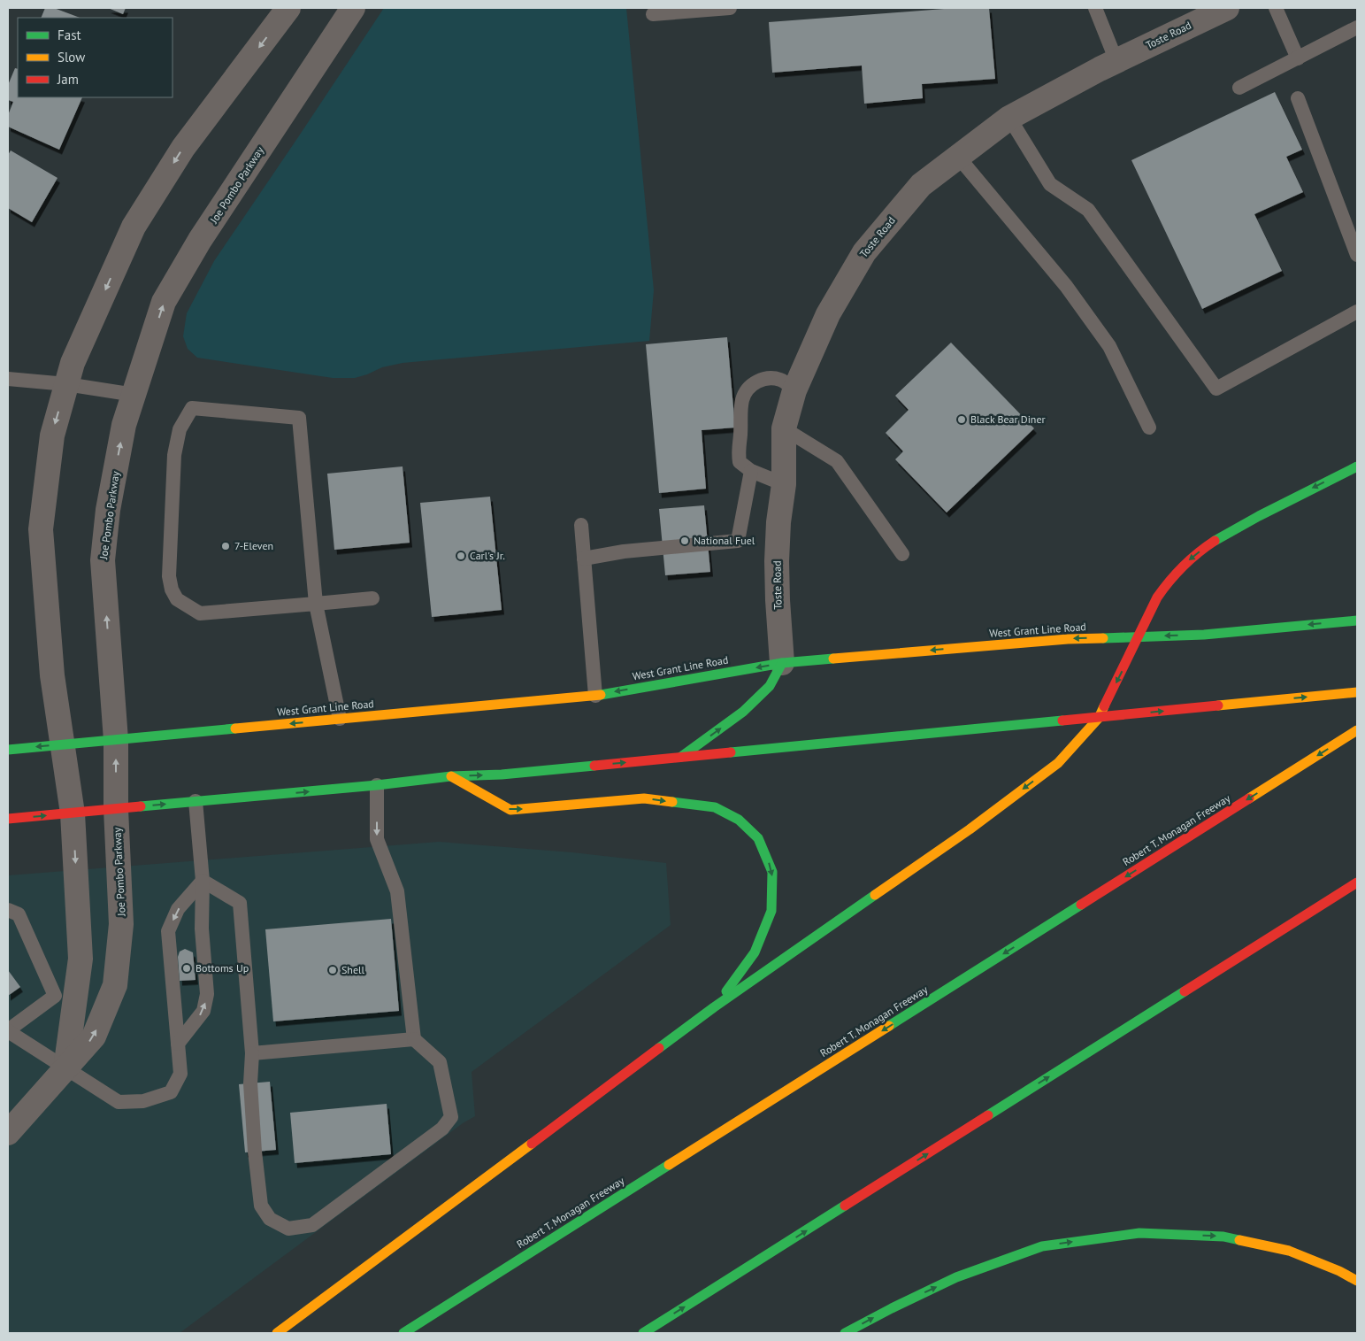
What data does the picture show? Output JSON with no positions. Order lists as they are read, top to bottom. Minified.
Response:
{"streets":{"main road":["West Grant Line Road","Robert T. Monagan Freeway"],"street":["Toste Road","Joe Pombo Parkway"]},"crossings":[["Toste Road","West Grant Line Road"],["Joe Pombo Parkway","West Grant Line Road"]],"one_way":["Robert T. Monagan Freeway"],"places":["Black Bear Diner","National Fuel","7-Eleven","Carl's Jr.","Bottoms Up","Shell"],"legend":["Fast","Slow","Jam"]}
